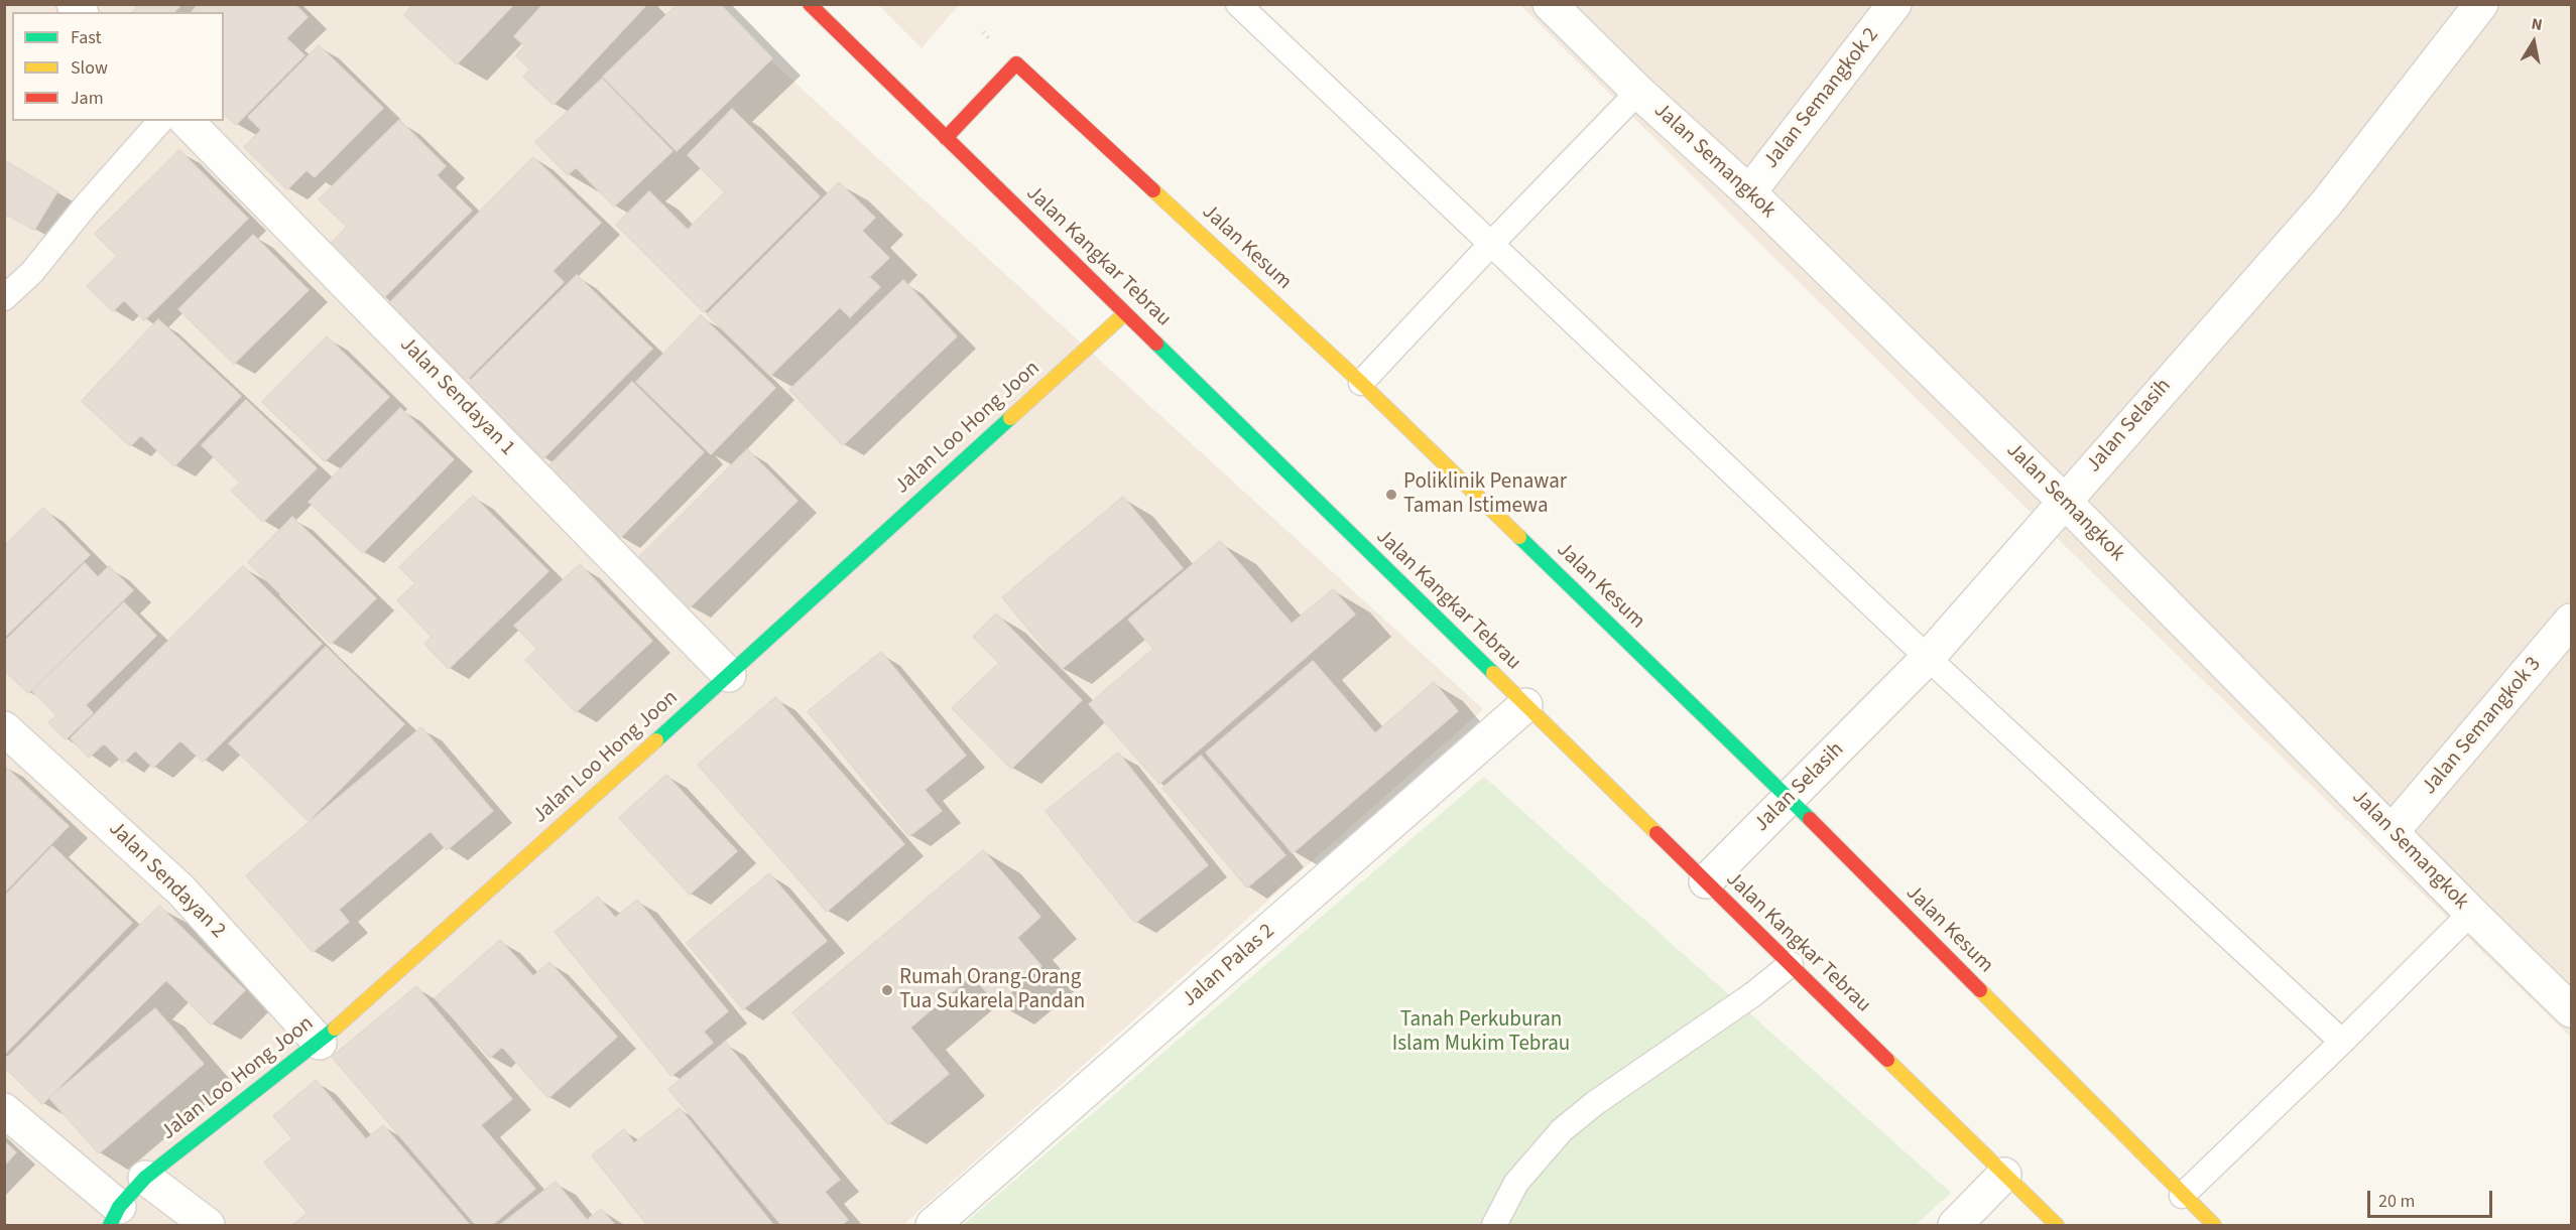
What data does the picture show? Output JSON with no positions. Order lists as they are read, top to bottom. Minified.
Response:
{"streets":{"street":["Jalan Semangkok 2","Jalan Semangkok","Jalan Kesum","Jalan Kangkar Tebrau","Jalan Sendayan 1","Jalan Selasih","Jalan Loo Hong Joon","Jalan Semangkok 3","Jalan Sendayan 2","Jalan Palas 2"]},"crossings":[["Jalan Semangkok 2","Jalan Semangkok"],["Jalan Semangkok","Jalan Selasih"],["Jalan Semangkok","Jalan Semangkok 3"],["Jalan Kesum","Jalan Kangkar Tebrau"],["Jalan Kesum","Jalan Selasih"],["Jalan Kangkar Tebrau","Jalan Selasih"],["Jalan Kangkar Tebrau","Jalan Loo Hong Joon"],["Jalan Kangkar Tebrau","Jalan Palas 2"],["Jalan Sendayan 1","Jalan Loo Hong Joon"],["Jalan Loo Hong Joon","Jalan Sendayan 2"]],"parks":["Tanah Perkuburan Islam Mukim Tebrau"],"places":["Poliklinik Penawar Taman Istimewa","Rumah Orang-Orang Tua Sukarela Pandan"],"legend":["Fast","Slow","Jam"],"scale_bar":"20 m","north":"top"}
